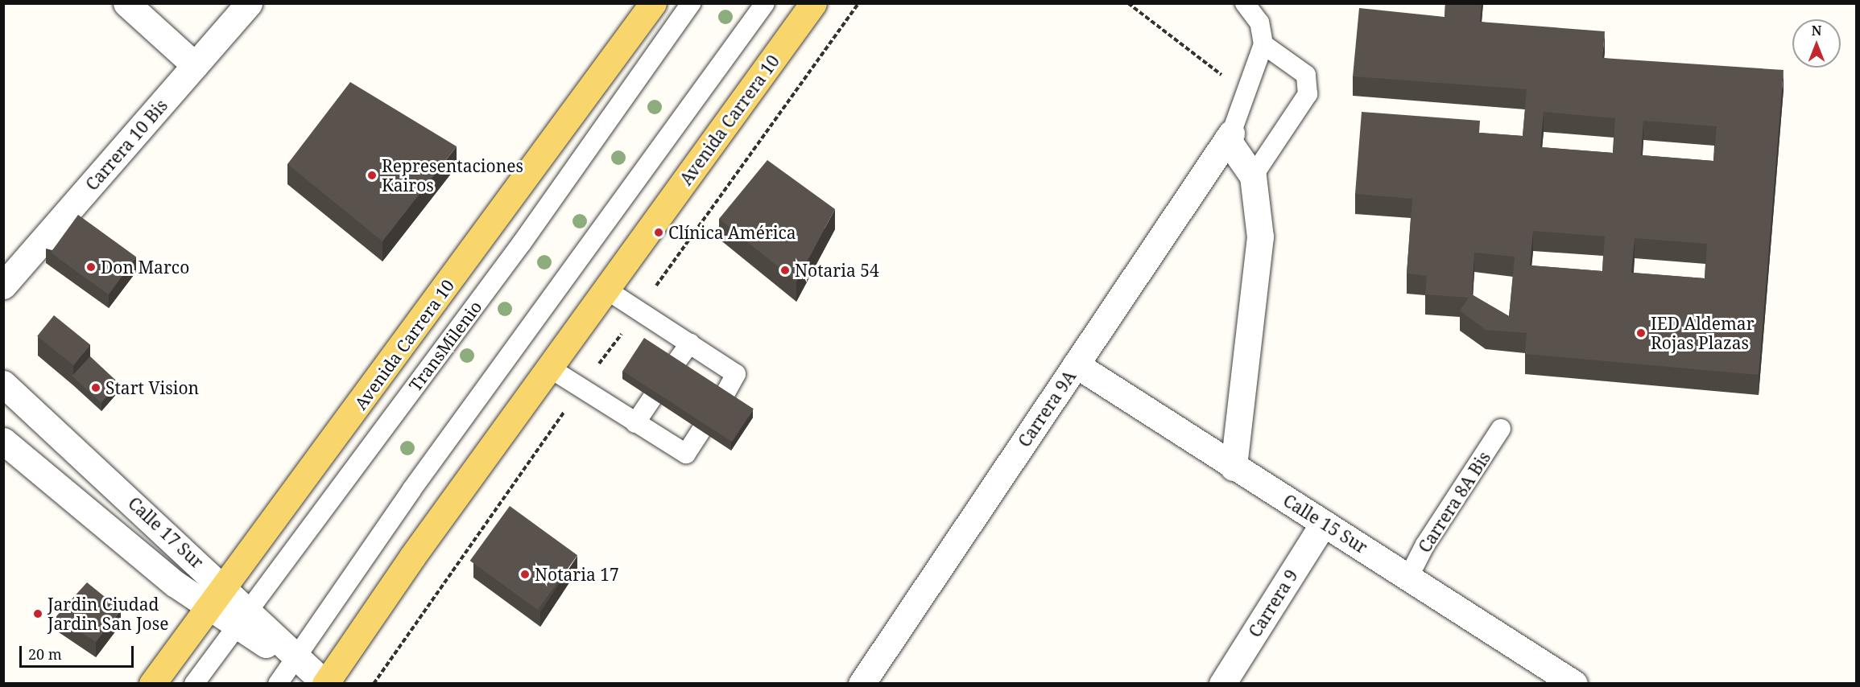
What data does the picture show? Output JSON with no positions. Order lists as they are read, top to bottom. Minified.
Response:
{"streets":{"main road":["Avenida Carrera 10"],"street":["Carrera 10 Bis","Carrera 9A","Calle 15 Sur","Calle 17 Sur","Carrera 9"],"lane":["TransMilenio","Carrera 8A Bis"]},"crossings":[["Avenida Carrera 10","Calle 17 Sur"],["TransMilenio","Calle 17 Sur"],["Carrera 9A","Calle 15 Sur"],["Carrera 8A Bis","Calle 15 Sur"],["Calle 15 Sur","Carrera 9"]],"places":["Representaciones Kairos","Clínica América","Don Marco","Notaria 54","IED Aldemar Rojas Plazas","Start Vision","Notaria 17","Jardin Ciudad Jardin San Jose"],"scale_bar":"20 m","north":"top"}
